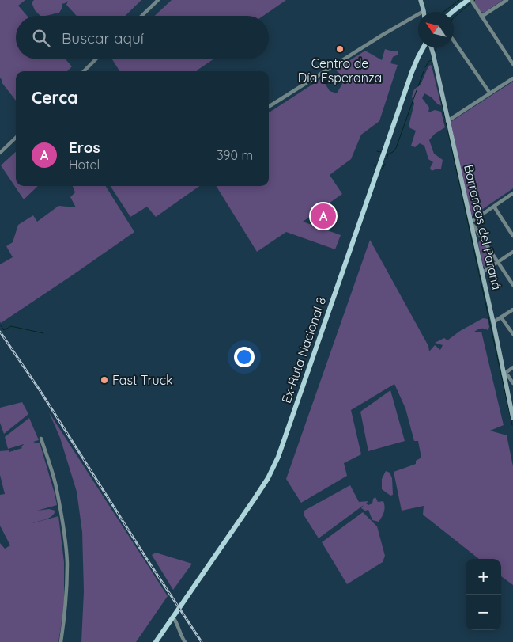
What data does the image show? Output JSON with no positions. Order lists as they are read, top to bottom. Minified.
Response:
{"streets":{"main road":["Ex-Ruta Nacional 8"],"street":["Barrancas del Paraná"]},"places":["Centro de Día Esperanza","Fast Truck"],"north":"top left","page":{"search":"Buscar aquí","heading":"Cerca","list":[{"mark":"A","name":"Eros","note":"Hotel","value":"390 m"}],"pins":"A","map_buttons":["+","−"]}}
